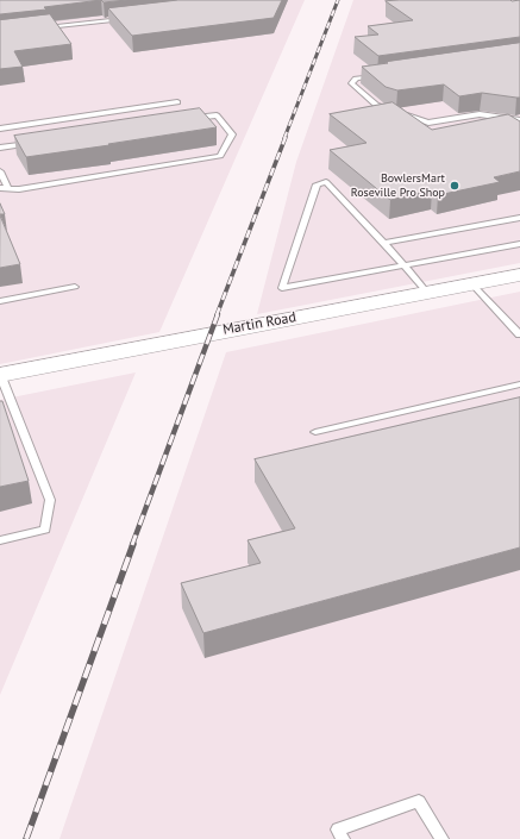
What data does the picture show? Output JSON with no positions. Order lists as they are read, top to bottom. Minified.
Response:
{"streets":{"street":["Martin Road"]},"places":["BowlersMart Roseville Pro Shop"]}
